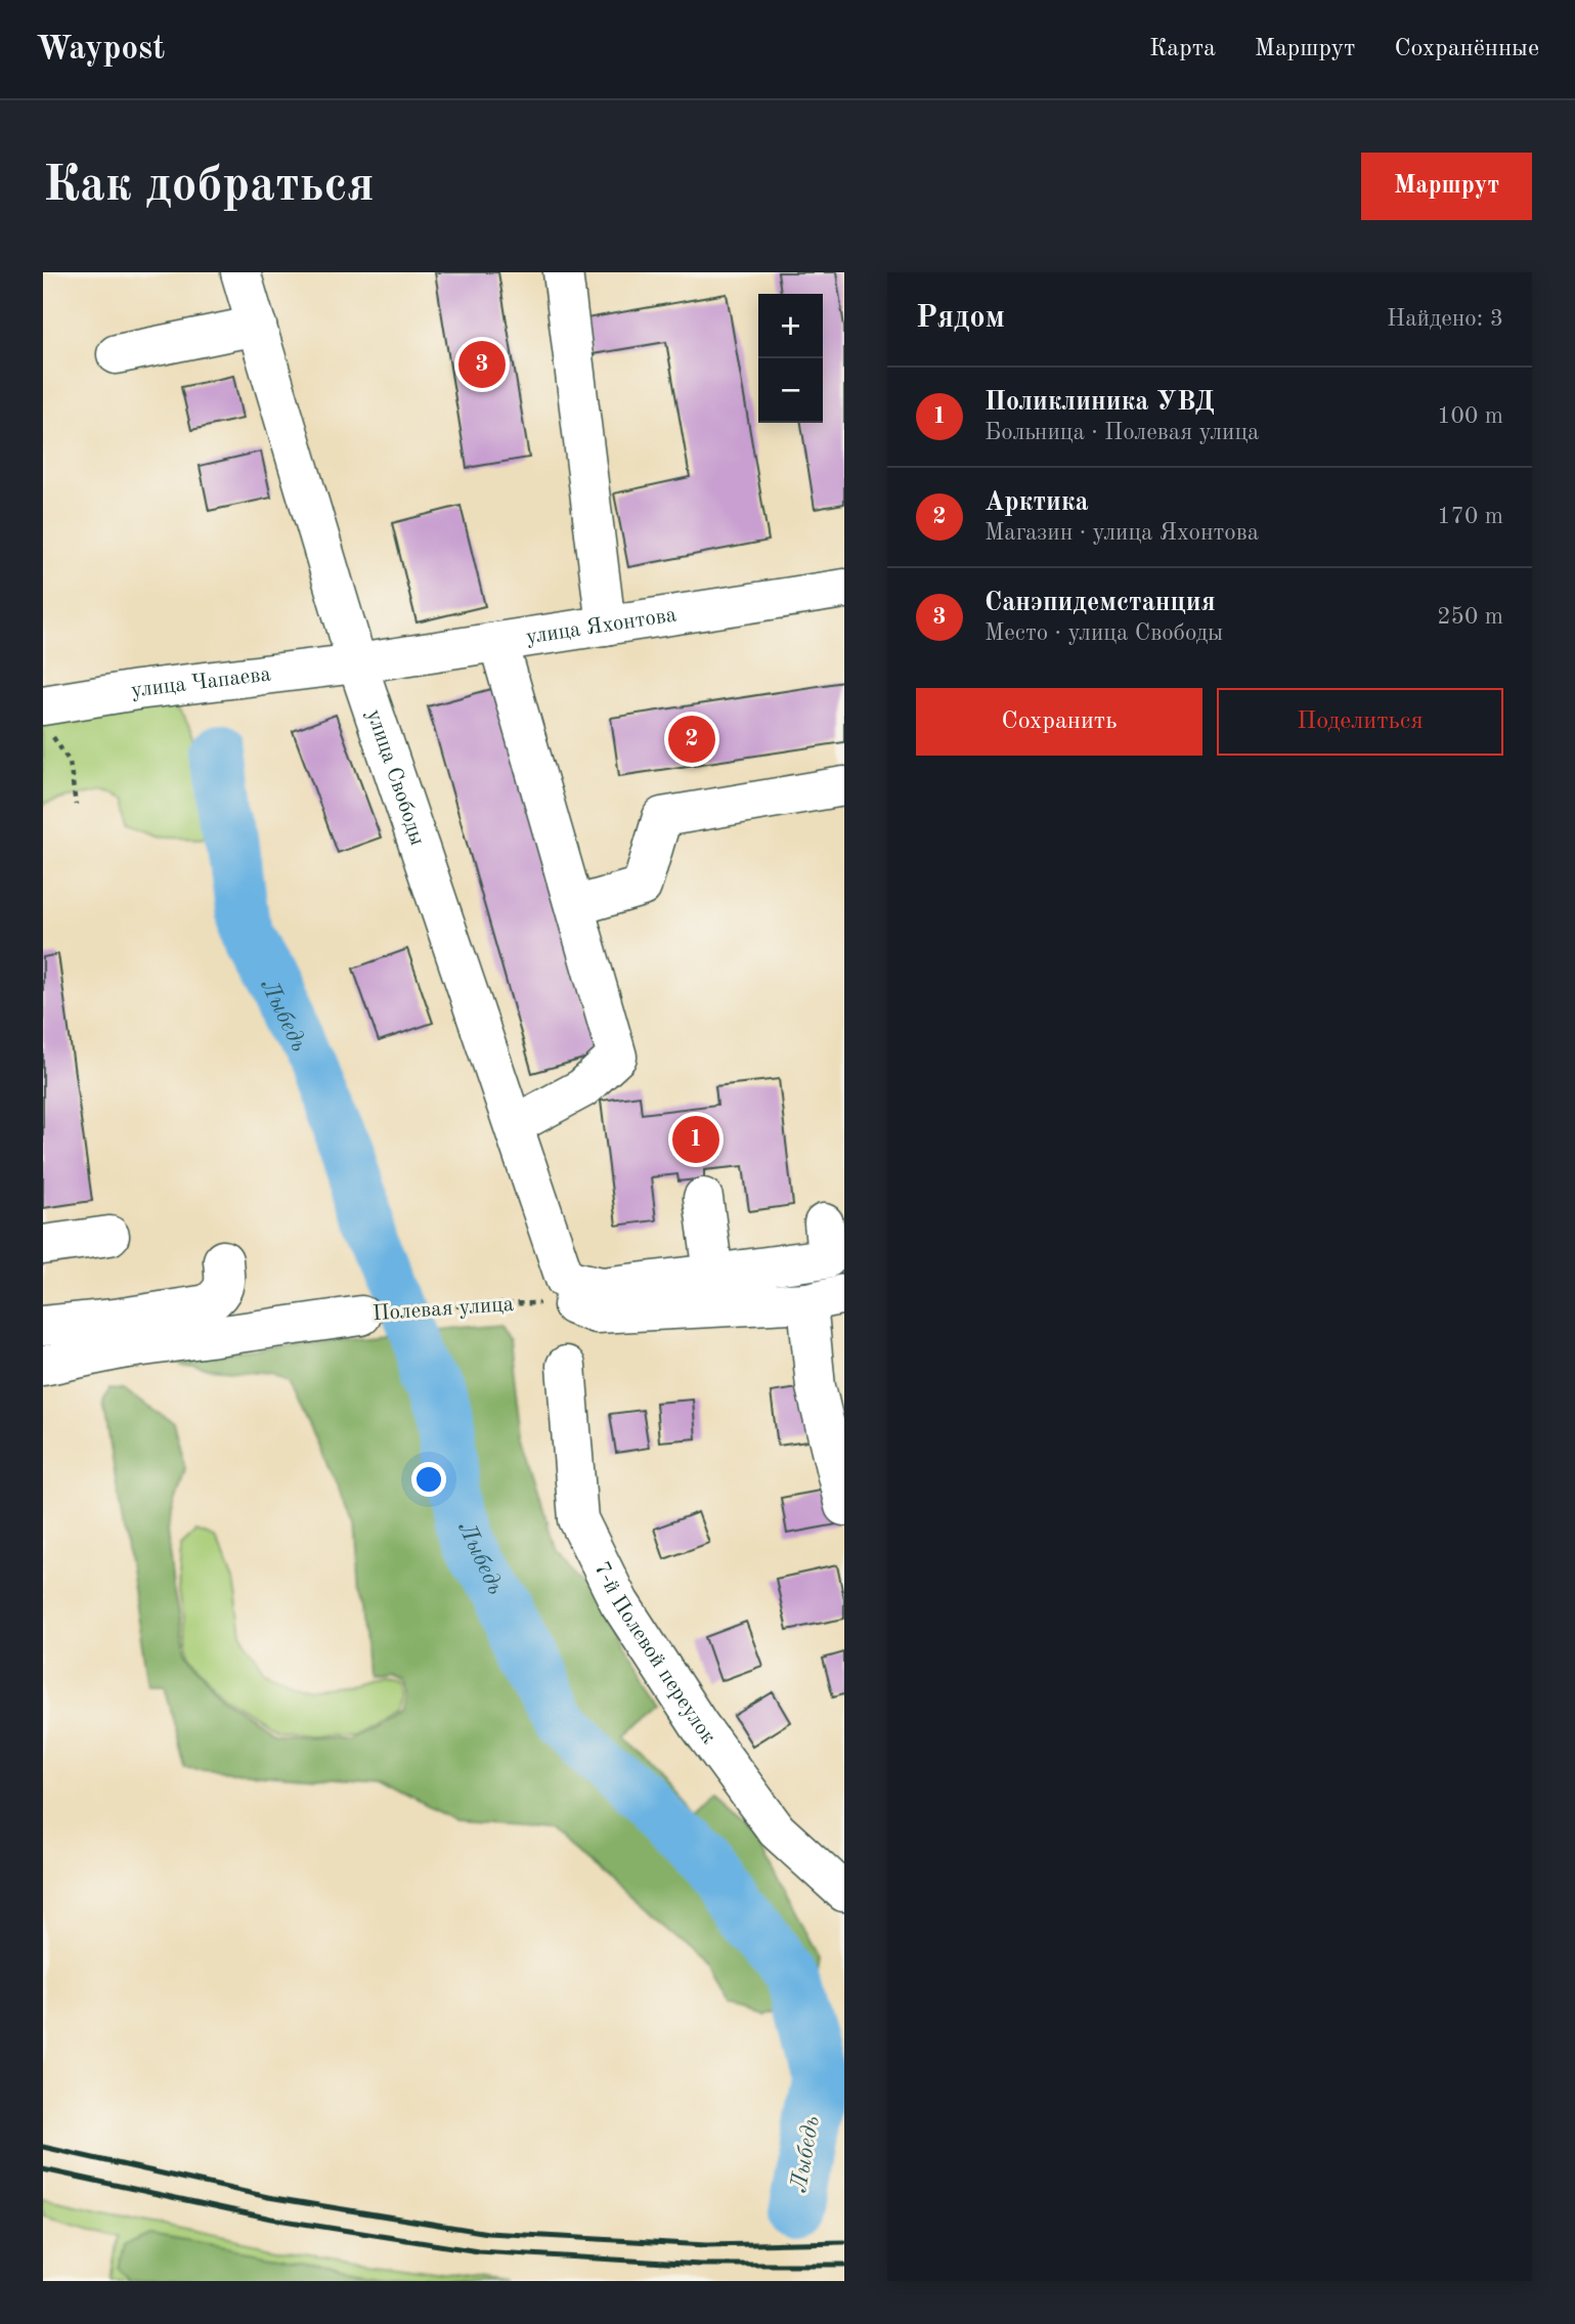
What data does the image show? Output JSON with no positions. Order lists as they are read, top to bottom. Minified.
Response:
{"streets":{"street":["улица Яхонтова","улица Чапаева","улица Свободы","Полевая улица","7-й Полевой переулок"]},"crossings":[["улица Яхонтова","улица Чапаева"],["улица Яхонтова","улица Свободы"],["улица Чапаева","улица Свободы"],["улица Свободы","Полевая улица"]],"water":["Лыбедь"],"page":{"header":"Waypost","nav":["Карта","Маршрут","Сохранённые"],"buttons":["Маршрут",["Сохранить","Поделиться"]],"title":"Как добраться","heading":["Рядом","Найдено: 3"],"map_buttons":["+","−"],"pins":["3","2","1"],"list":[{"mark":"1","name":"Поликлиника УВД","note":"Больница · Полевая улица","value":"100 m"},{"mark":"2","name":"Арктика","note":"Магазин · улица Яхонтова","value":"170 m"},{"mark":"3","name":"Санэпидемстанция","note":"Место · улица Свободы","value":"250 m"}]}}
